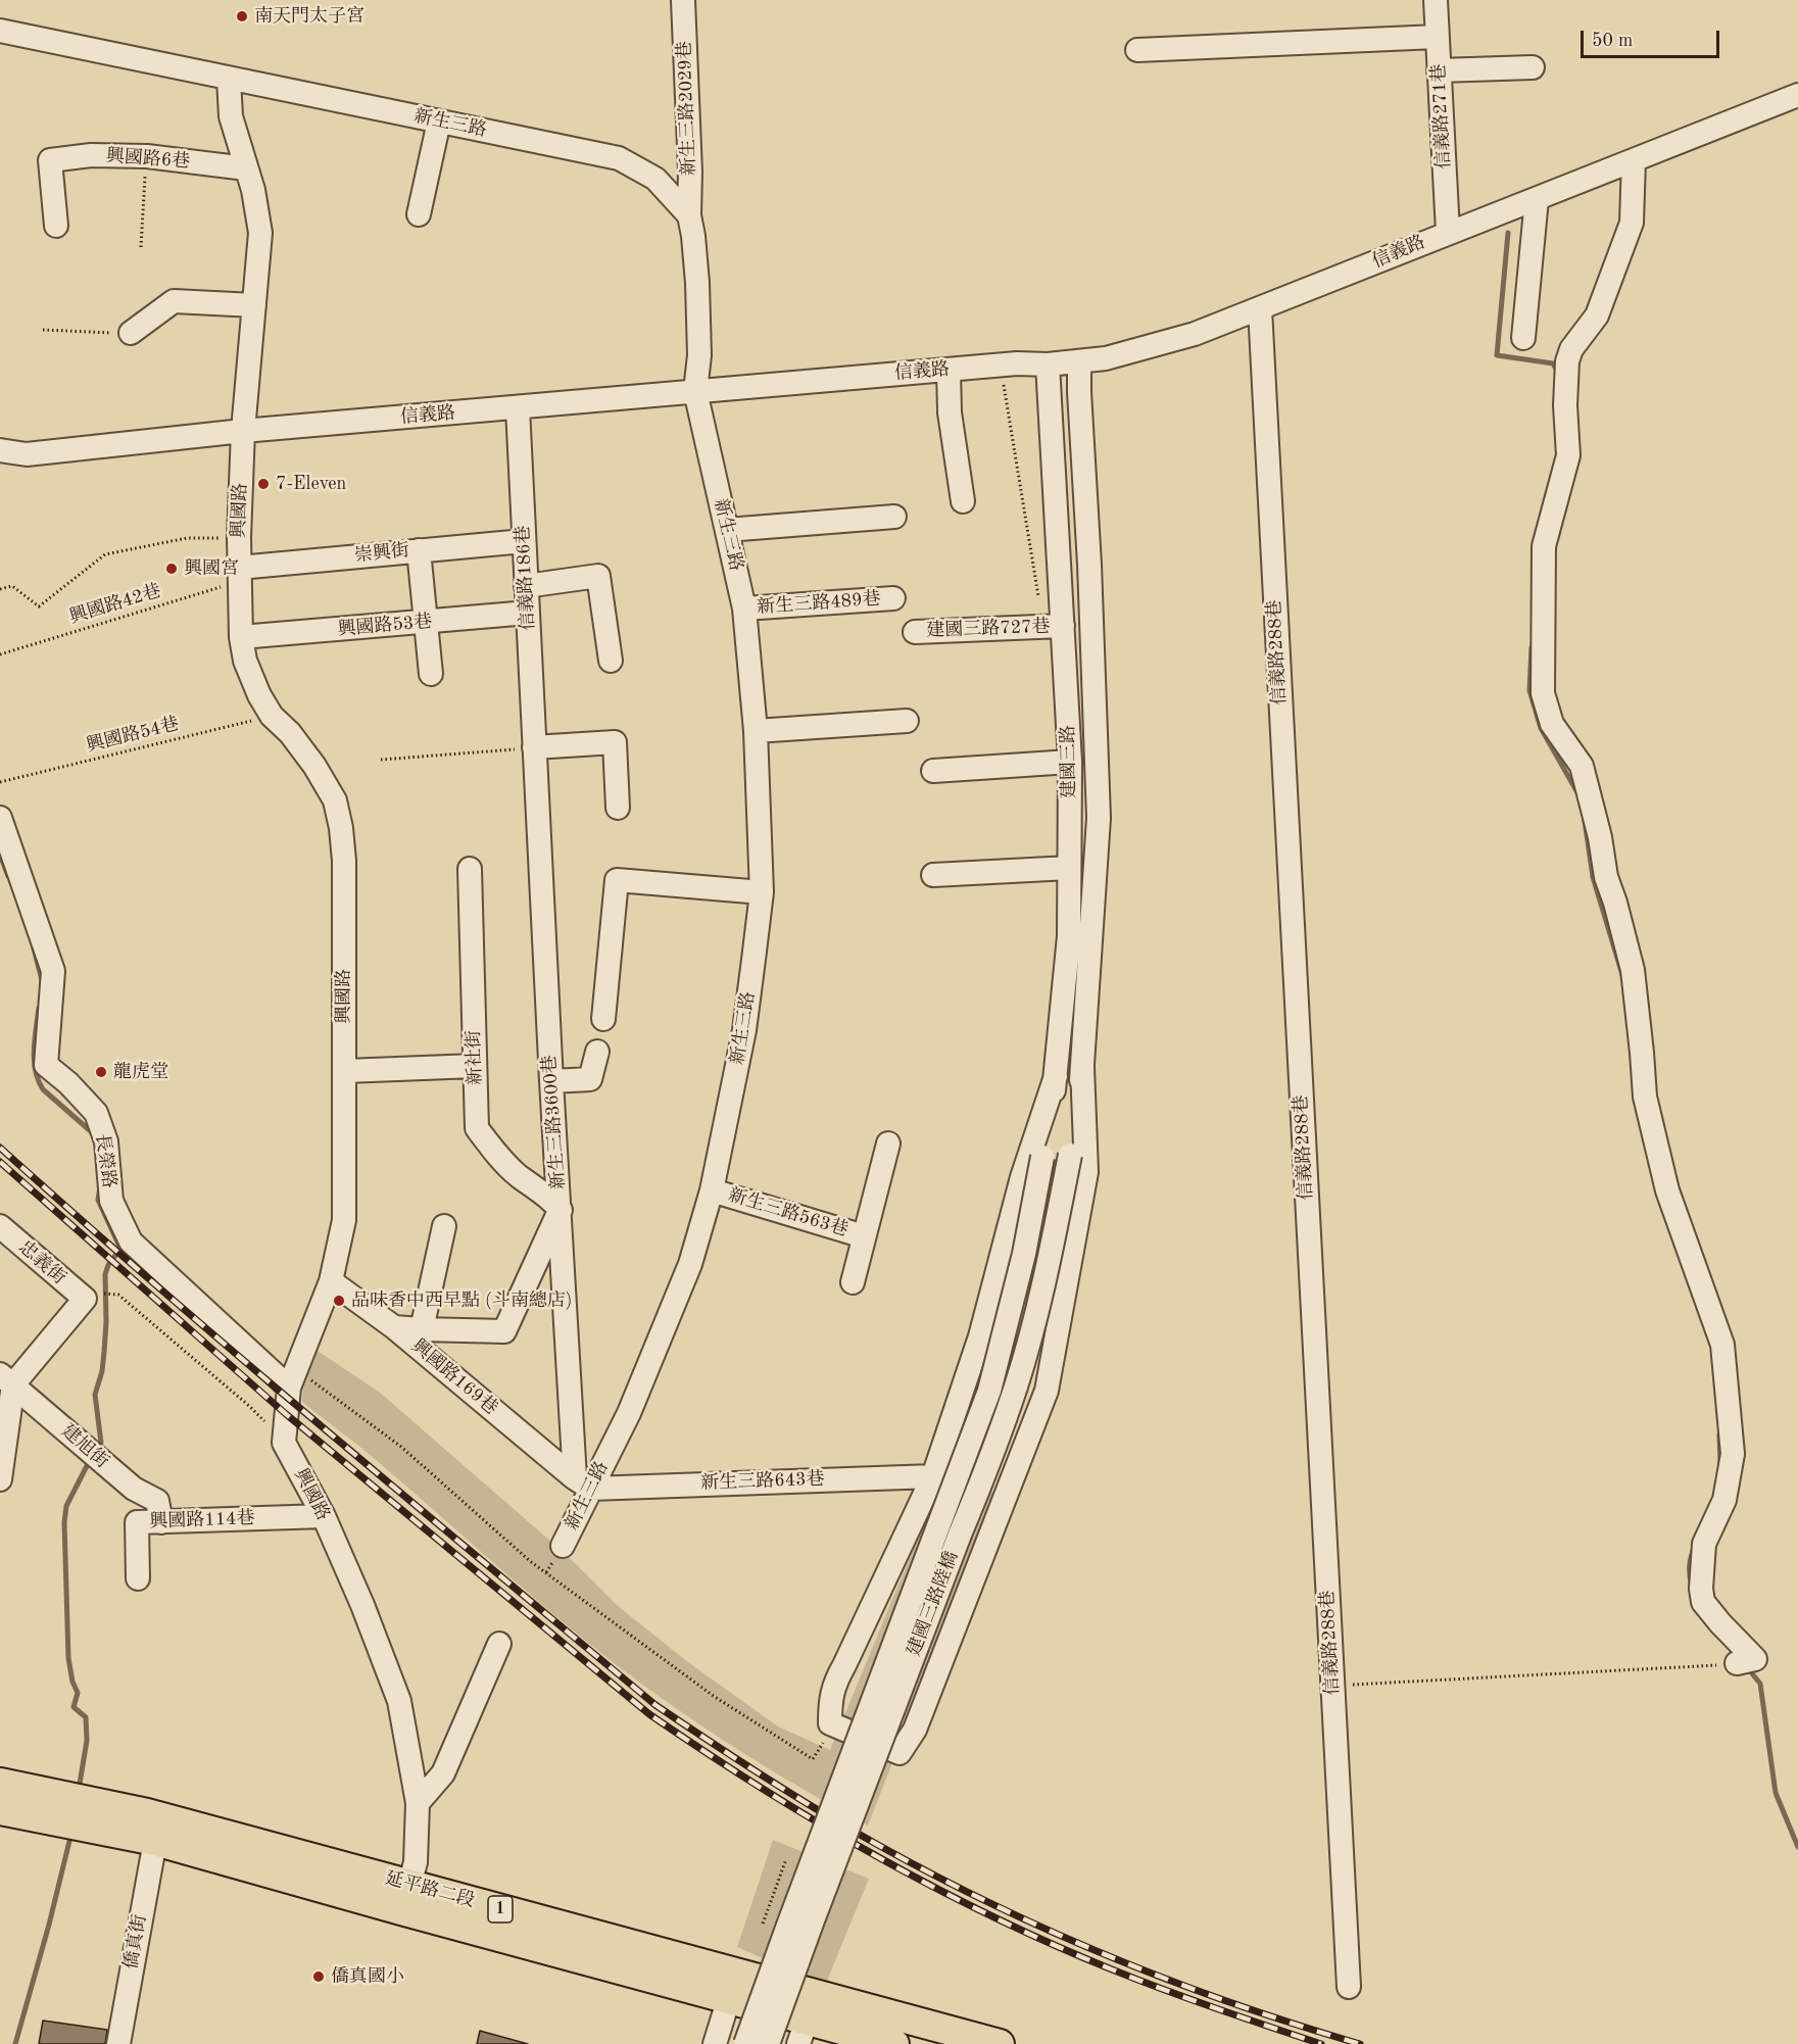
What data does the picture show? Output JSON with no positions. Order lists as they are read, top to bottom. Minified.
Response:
{"streets":{"main road":["延平路二段","1"],"street":["新生三路2029巷","信義路271巷","新生三路","興國路6巷","信義路","興國路","崇興街","信義路186巷","新生三路489巷","興國路53巷","建國三路727巷","信義路288巷","建國三路","新社街","新生三路3600巷","長榮路","新生三路563巷","忠義街","興國路169巷","建旭街","新生三路643巷","興國路114巷","建國三路陸橋","僑真街"],"path":["興國路42巷","興國路54巷"]},"crossings":[["新生三路2029巷","新生三路"],["信義路271巷","信義路"],["新生三路","信義路"],["新生三路","興國路"],["新生三路","新生三路489巷"],["新生三路","新生三路3600巷"],["新生三路","新生三路563巷"],["新生三路","興國路169巷"],["新生三路","新生三路643巷"],["興國路6巷","興國路"],["信義路","興國路"],["信義路","信義路186巷"],["信義路","信義路288巷"],["信義路","建國三路"],["興國路","崇興街"],["興國路","興國路42巷"],["興國路","興國路53巷"],["興國路","興國路54巷"],["興國路","長榮路"],["興國路","興國路169巷"],["興國路","興國路114巷"],["興國路","延平路二段"],["崇興街","信義路186巷"],["崇興街","興國路42巷"],["信義路186巷","興國路53巷"],["信義路186巷","新生三路3600巷"],["建國三路727巷","建國三路"],["建國三路","建國三路陸橋"],["新社街","新生三路3600巷"],["新生三路3600巷","興國路169巷"],["新生三路3600巷","新生三路643巷"],["興國路169巷","新生三路643巷"],["建旭街","興國路114巷"],["延平路二段","僑真街"]],"places":["南天門太子宮","7-Eleven","興國宮","龍虎堂","品味香中西早點 (斗南總店)","僑真國小"],"scale_bar":"50 m"}
